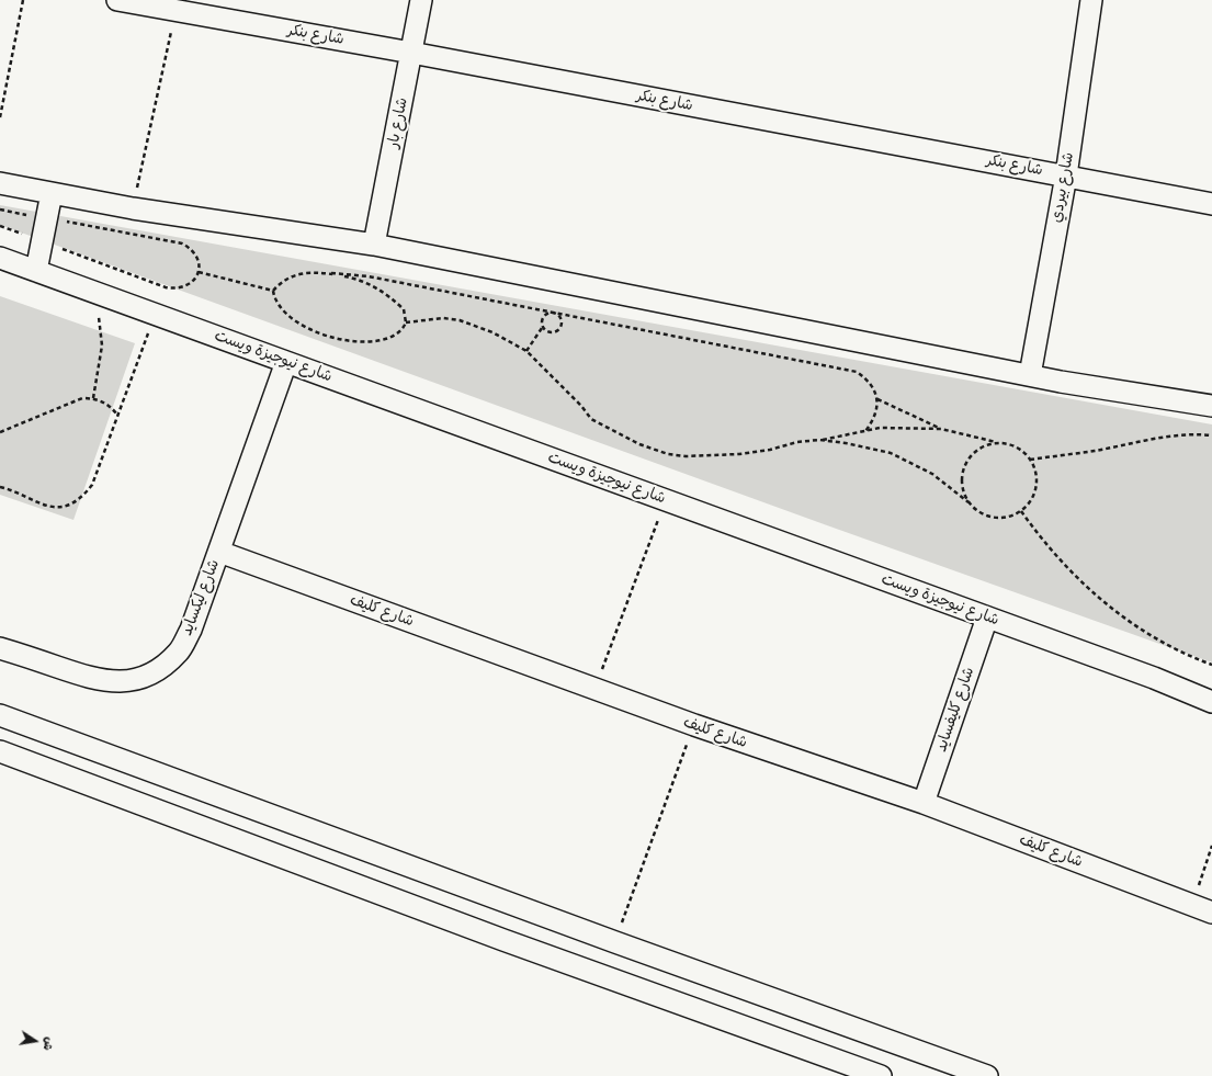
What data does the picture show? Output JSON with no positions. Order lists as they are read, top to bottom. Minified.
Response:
{"streets":{"street":["شارع بنكر","شارع بار","شارع بيردي","شارع نيوجيزة ويست","شارع ليكسايد","شارع كليف","شارع كليفسايد"]},"crossings":[["شارع بنكر","شارع بار"],["شارع بنكر","شارع بيردي"],["شارع نيوجيزة ويست","شارع ليكسايد"],["شارع نيوجيزة ويست","شارع كليفسايد"],["شارع ليكسايد","شارع كليف"],["شارع كليف","شارع كليفسايد"]],"north":"right"}
